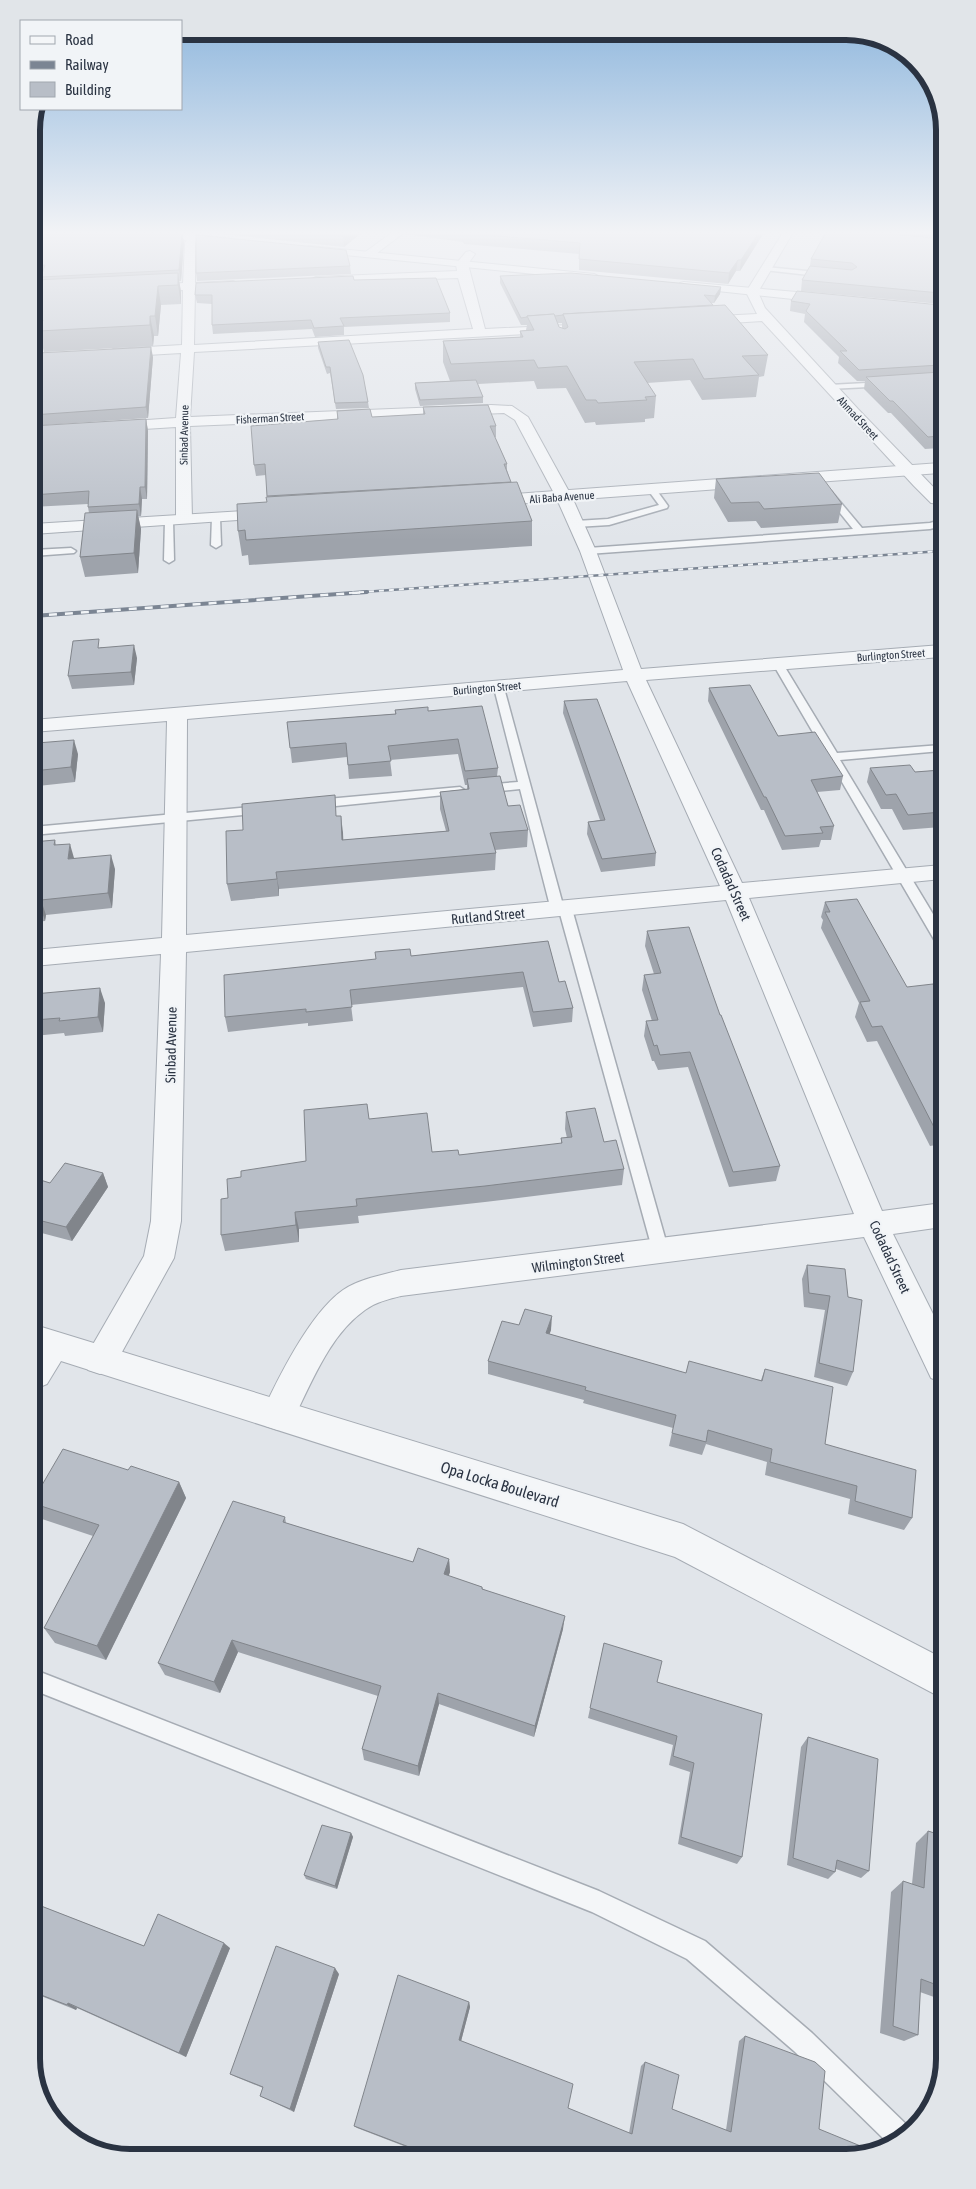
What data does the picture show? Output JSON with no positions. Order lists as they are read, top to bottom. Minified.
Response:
{"streets":{"street":["Fisherman Street","Ahmad Street","Sinbad Avenue","Ali Baba Avenue","Burlington Street","Codadad Street","Rutland Street","Wilmington Street","Opa Locka Boulevard"]},"crossings":[["Fisherman Street","Sinbad Avenue"],["Fisherman Street","Codadad Street"],["Ahmad Street","Ali Baba Avenue"],["Sinbad Avenue","Burlington Street"],["Sinbad Avenue","Rutland Street"],["Sinbad Avenue","Opa Locka Boulevard"],["Ali Baba Avenue","Codadad Street"],["Burlington Street","Codadad Street"],["Codadad Street","Rutland Street"],["Codadad Street","Wilmington Street"],["Wilmington Street","Opa Locka Boulevard"]],"legend":["Road","Railway","Building"]}
